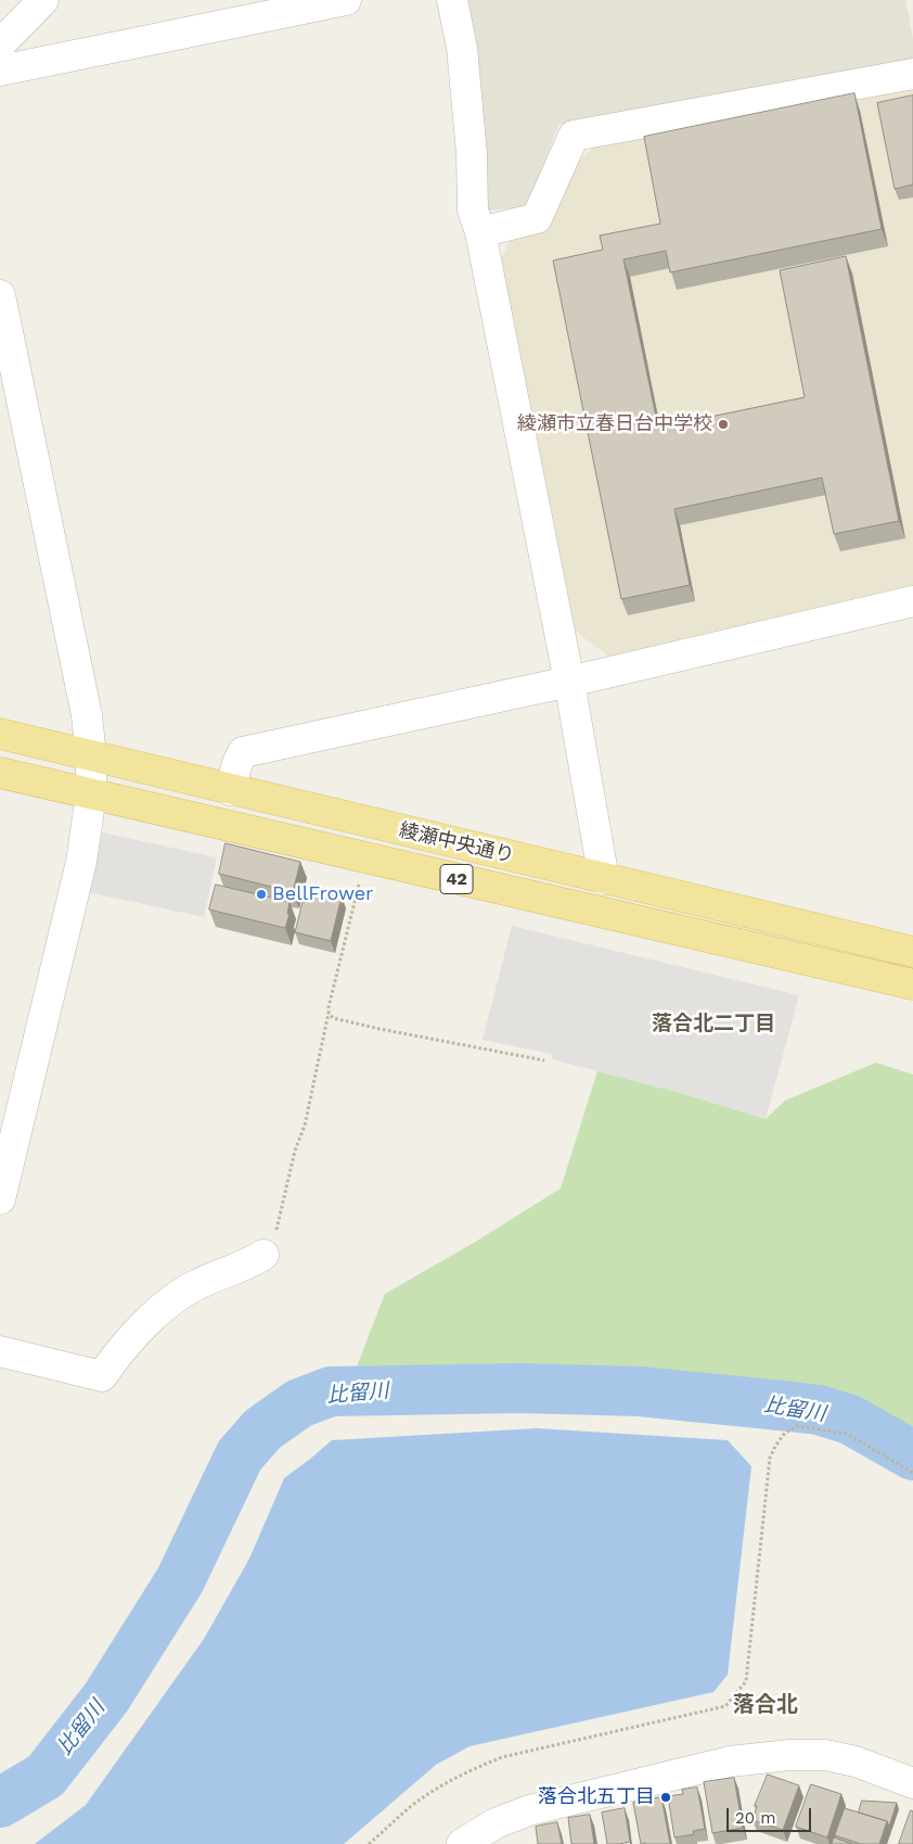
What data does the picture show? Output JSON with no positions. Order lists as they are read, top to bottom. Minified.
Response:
{"streets":{"main road":["綾瀬中央通り","42"]},"districts":["落合北二丁目","落合北"],"water":["比留川"],"places":["綾瀬市立春日台中学校","BellFrower","落合北五丁目"],"scale_bar":"20 m"}
